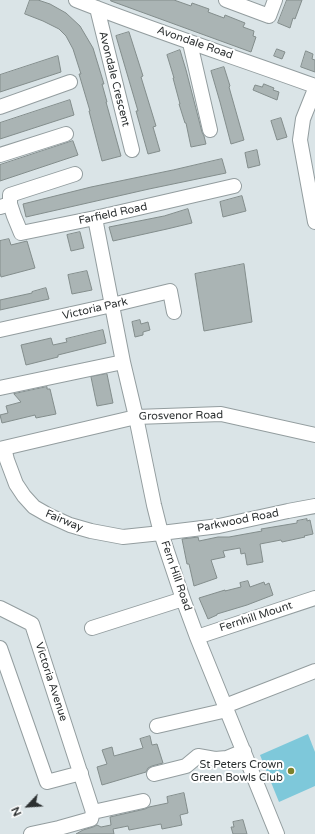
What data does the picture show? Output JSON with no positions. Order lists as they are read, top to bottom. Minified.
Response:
{"streets":{"street":["Avondale Road","Avondale Crescent","Farfield Road","Victoria Park","Grosvenor Road","Fairway","Parkwood Road","Fern Hill Road","Fernhill Mount","Victoria Avenue"]},"crossings":[["Avondale Road","Avondale Crescent"],["Farfield Road","Fern Hill Road"],["Victoria Park","Fern Hill Road"],["Grosvenor Road","Fairway"],["Grosvenor Road","Fern Hill Road"],["Fairway","Parkwood Road"],["Fairway","Fern Hill Road"],["Parkwood Road","Fern Hill Road"],["Fern Hill Road","Fernhill Mount"]],"places":["St Peters Crown Green Bowls Club"],"north":"bottom left"}
